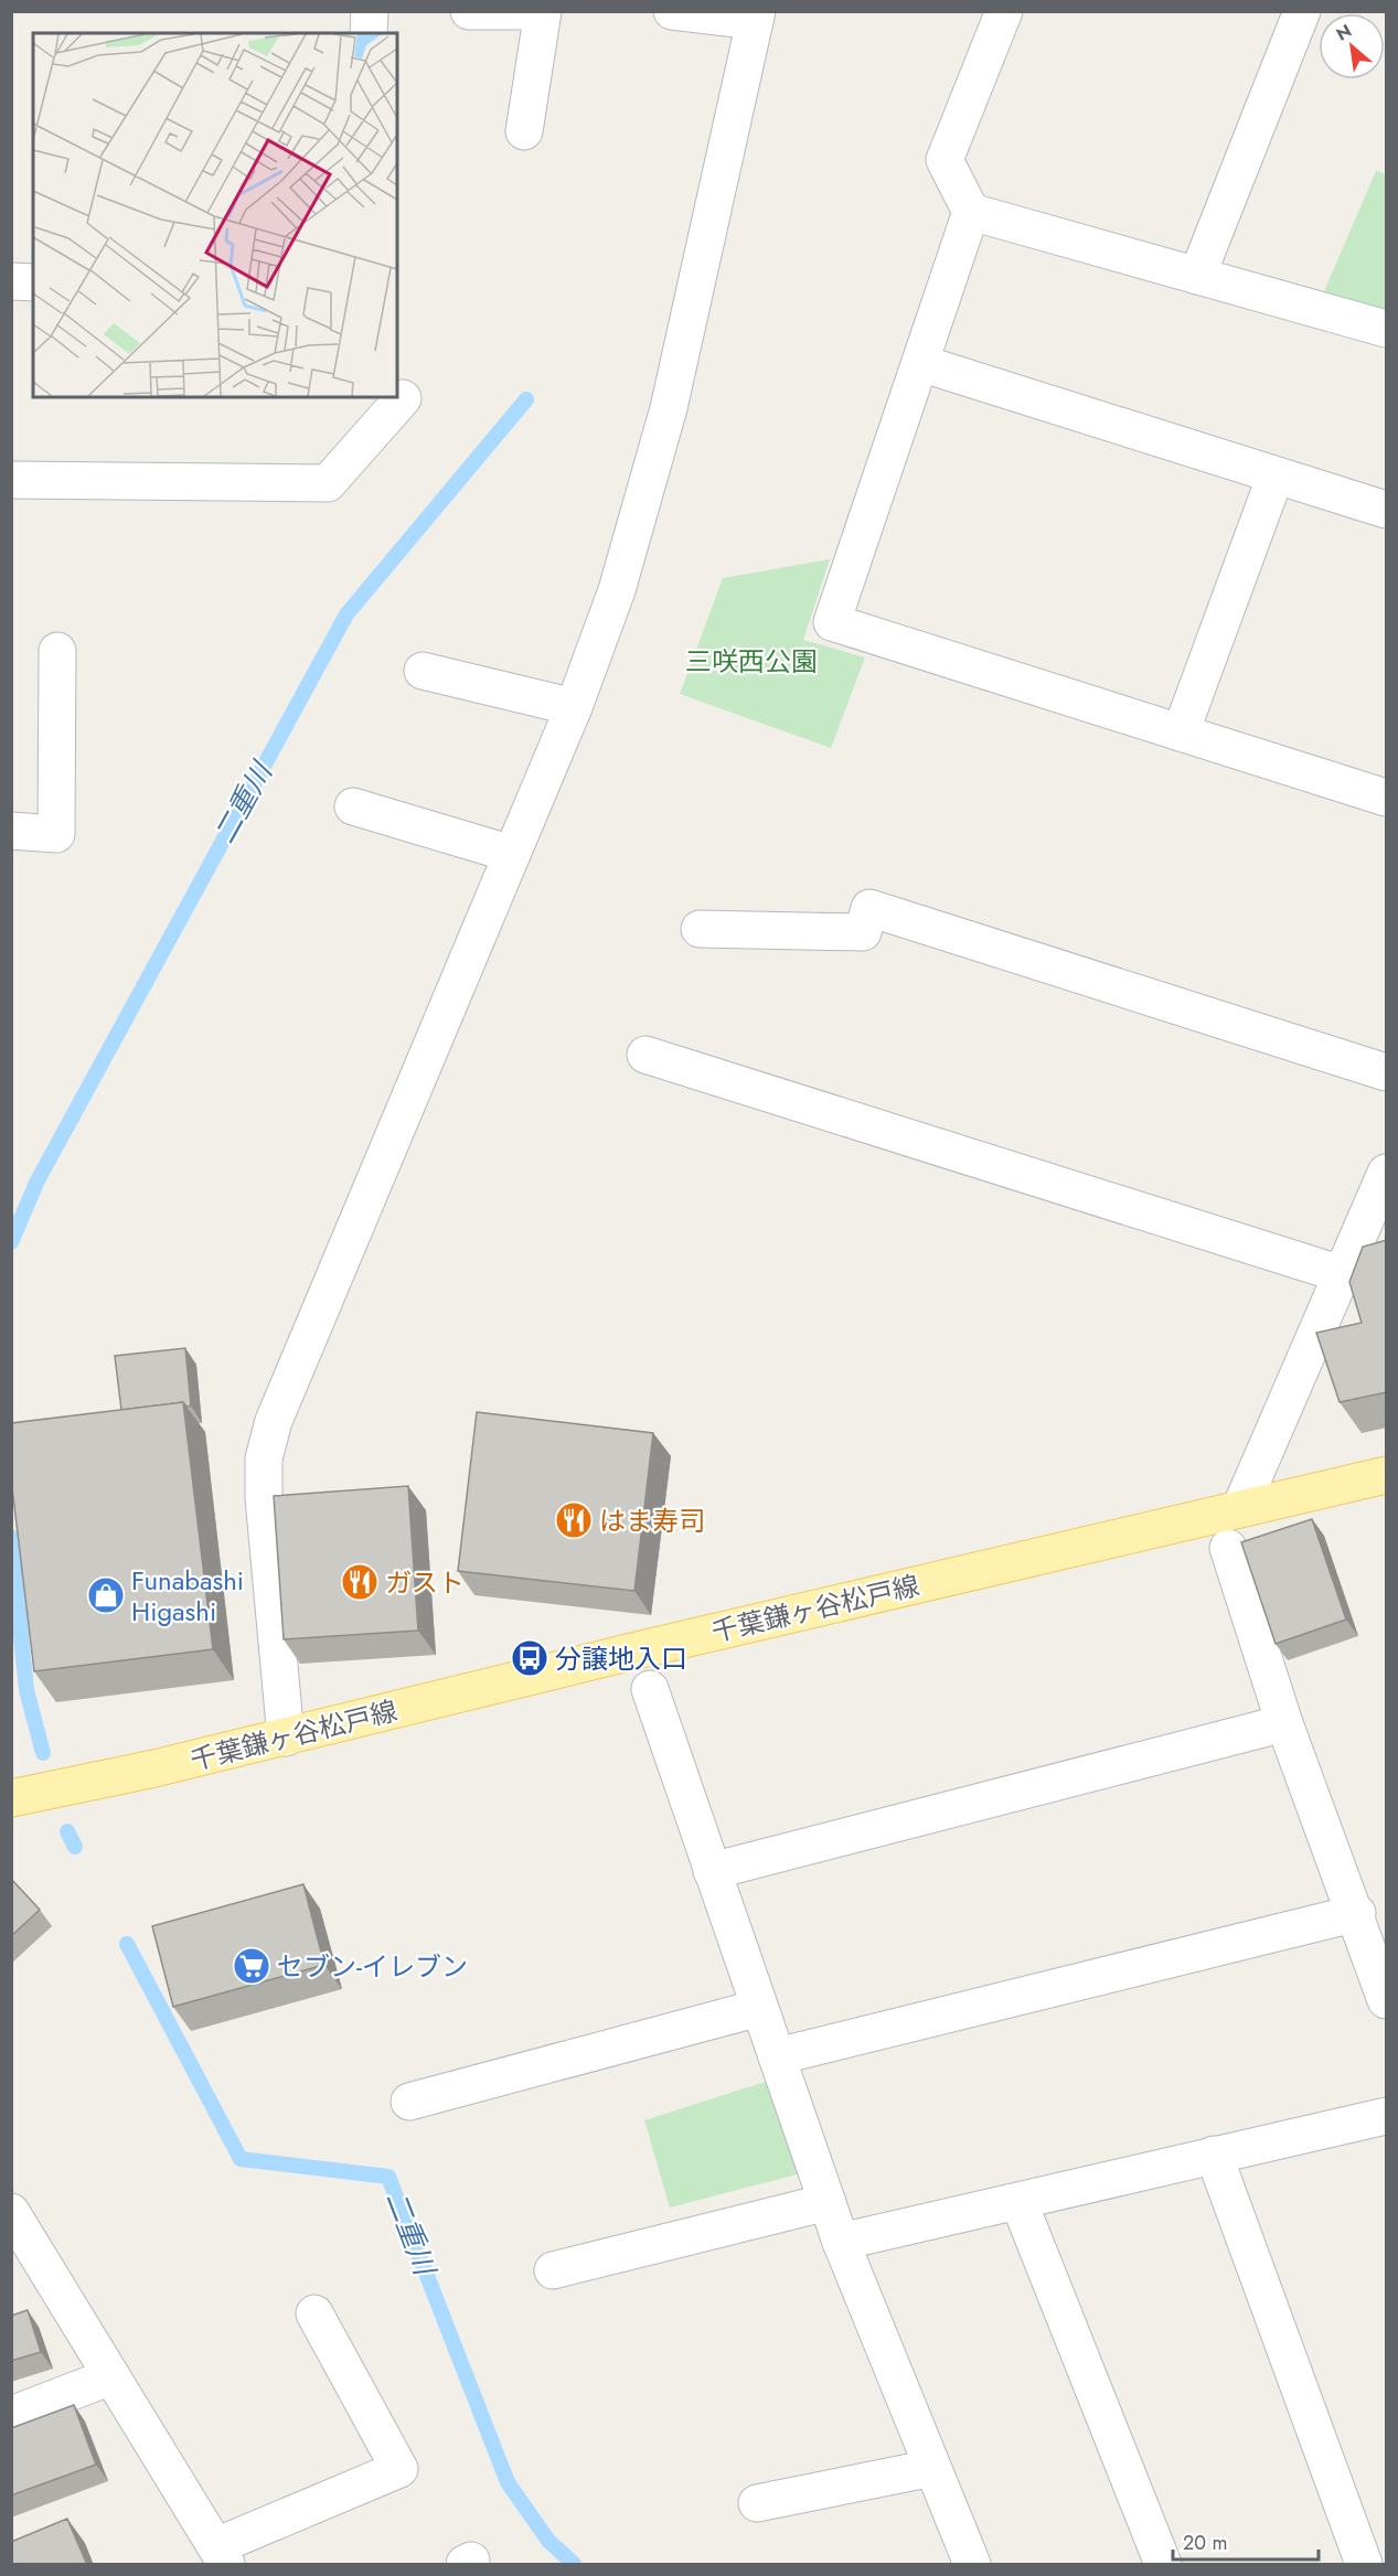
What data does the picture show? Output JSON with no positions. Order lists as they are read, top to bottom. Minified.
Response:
{"streets":{"main road":["千葉鎌ヶ谷松戸線"]},"water":["二重川"],"parks":["三咲西公園"],"places":{"restaurant":["はま寿司","ガスト"],"shop":["Funabashi Higashi"],"bus stop":["分譲地入口"],"supermarket":["セブン-イレブン"]},"scale_bar":"20 m","north":"top left"}
